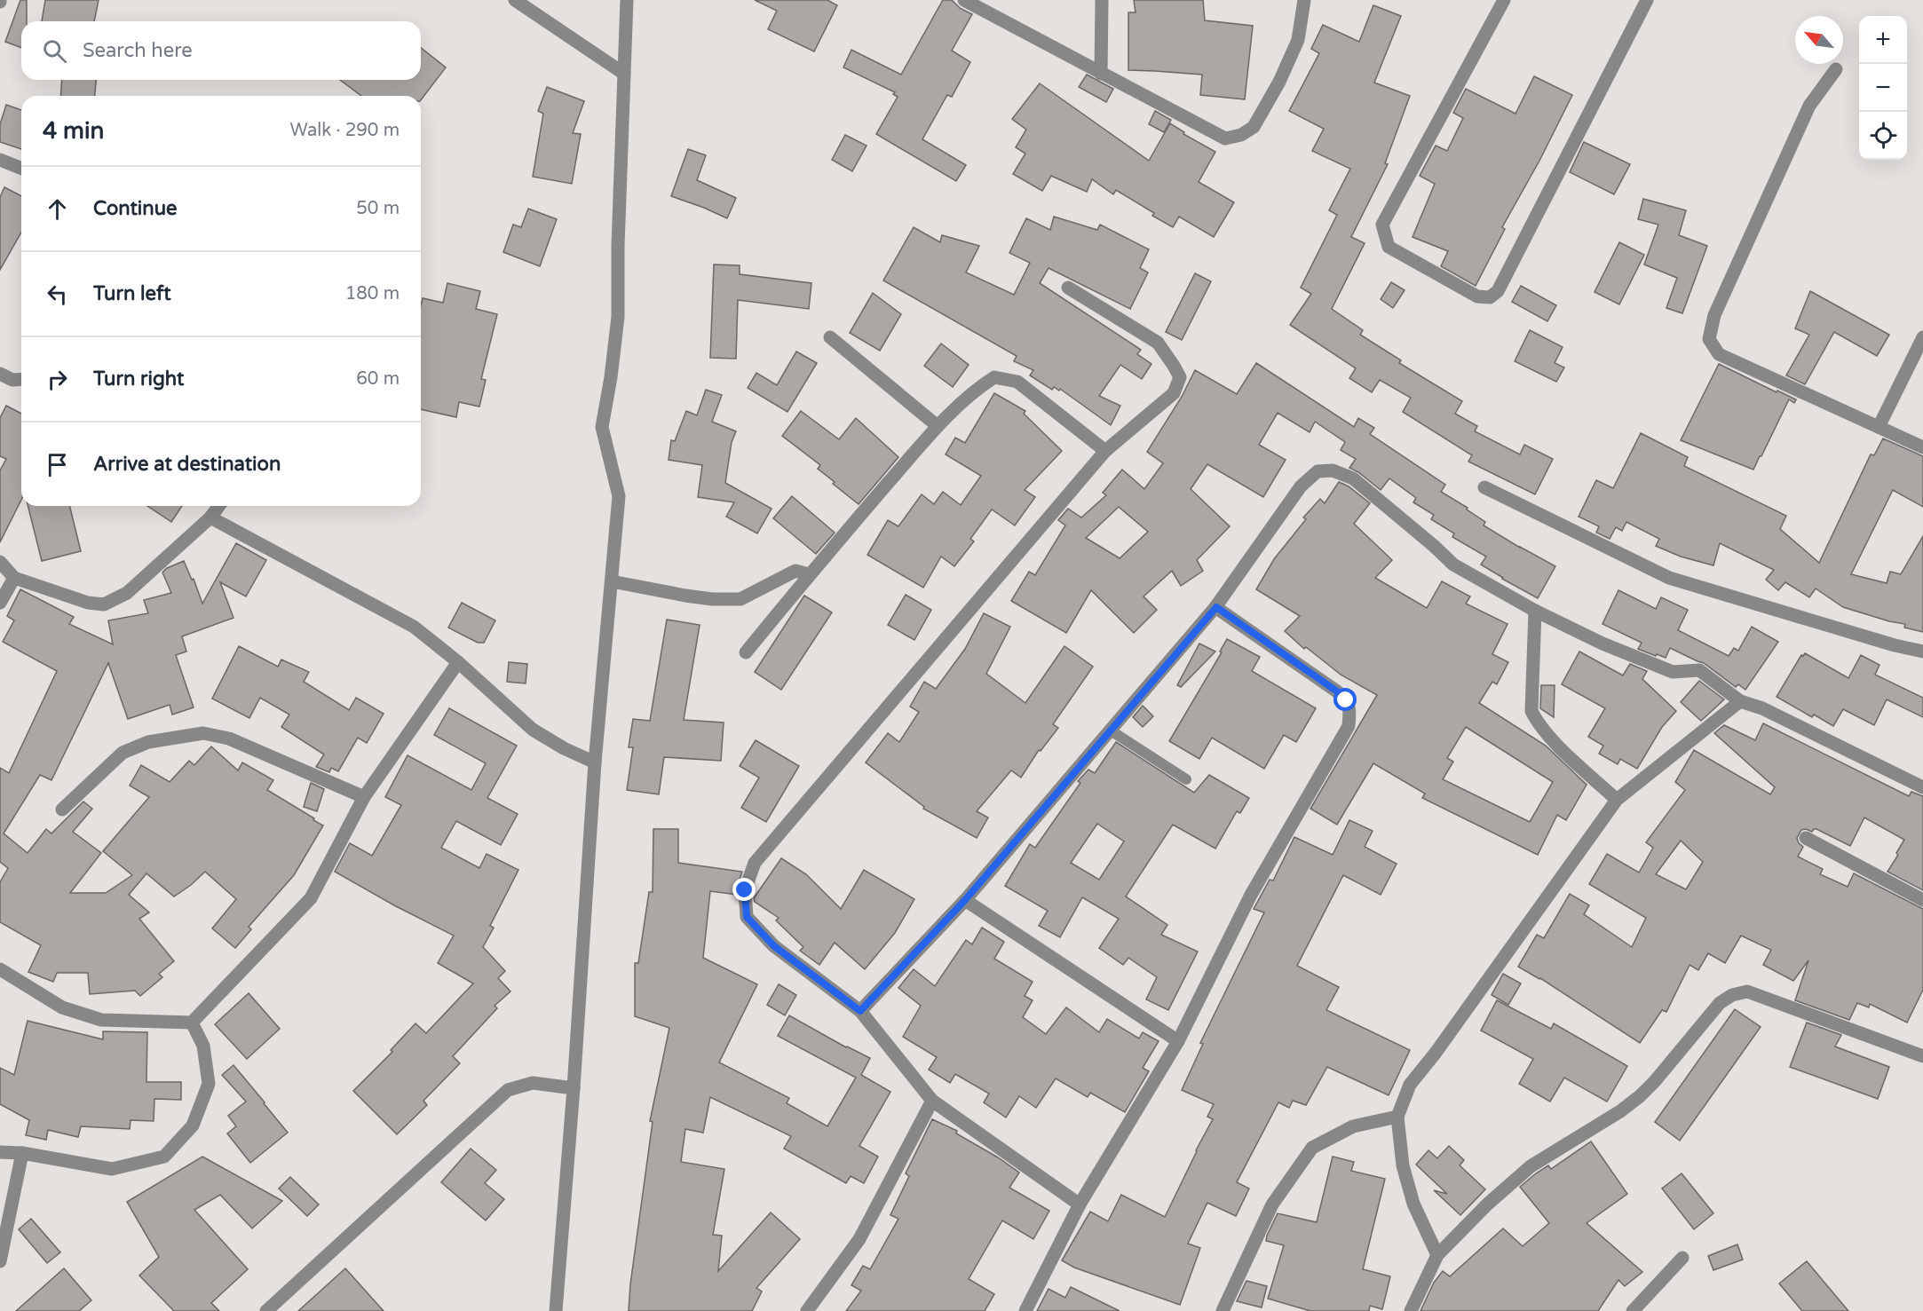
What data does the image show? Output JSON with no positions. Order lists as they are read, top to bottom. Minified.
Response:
{"north":"top left","page":{"map_buttons":["+","−"],"search":"Search here","heading":["4 min","Walk · 290 m"],"list":[["Continue","50 m"],["Turn left","180 m"],["Turn right","60 m"],"Arrive at destination"]}}
